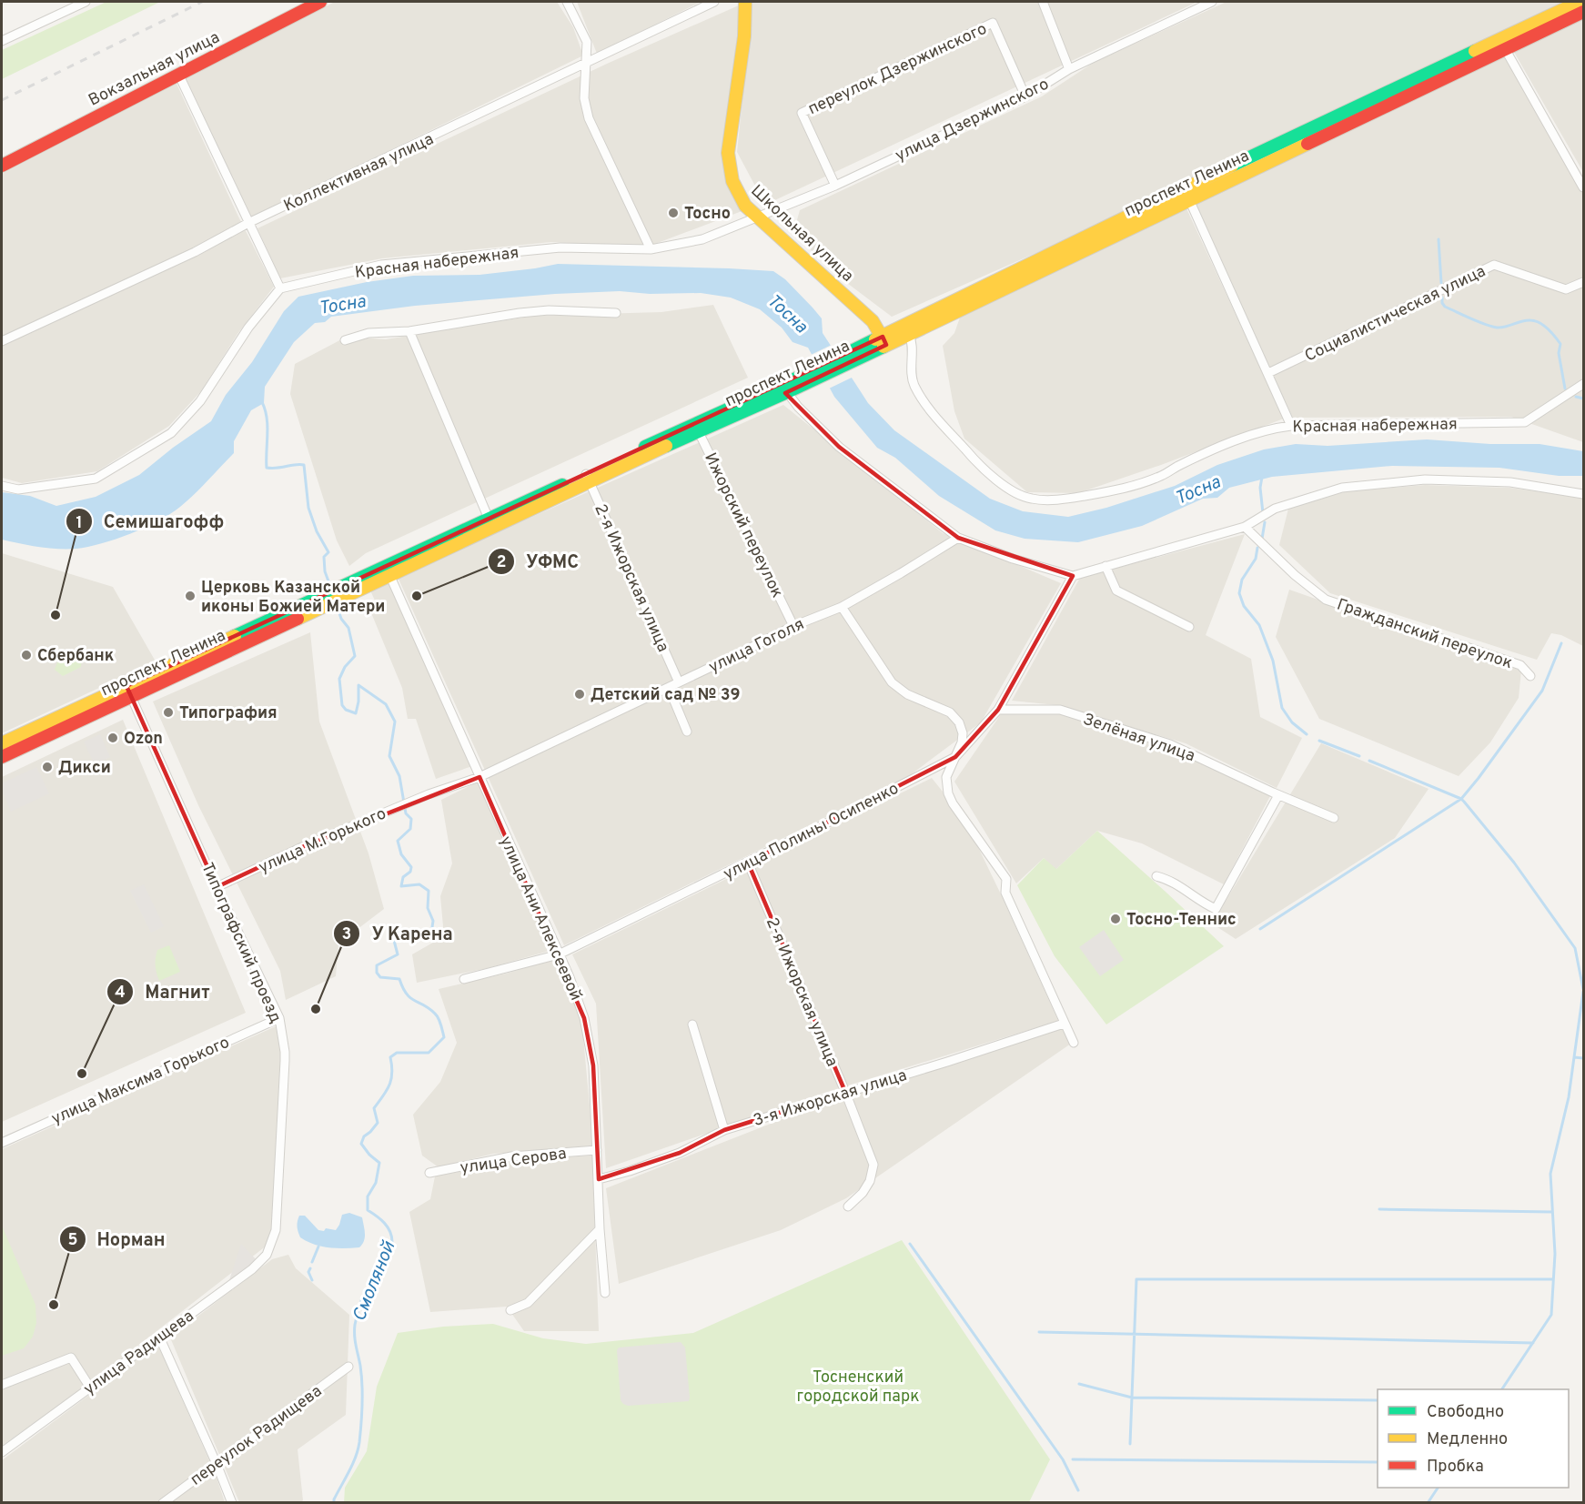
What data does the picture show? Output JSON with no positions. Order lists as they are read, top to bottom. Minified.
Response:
{"streets":{"main road":["Вокзальная улица","проспект Ленина","Школьная улица"],"street":["переулок Дзержинского","улица Дзержинского","Коллективная улица","Красная набережная","Социалистическая улица","Ижорский переулок","2-я Ижорская улица","Гражданский переулок","улица Гоголя","Зелёная улица","улица Полины Осипенко","улица М.Горького","улица Ани Алексеевой","Типографский проезд","улица Максима Горького","3-я Ижорская улица","улица Серова","улица Радищева","переулок Радищева"]},"crossings":[["переулок Дзержинского","улица Дзержинского"],["улица Дзержинского","Школьная улица"],["улица Дзержинского","Красная набережная"],["проспект Ленина","Школьная улица"],["проспект Ленина","Красная набережная"],["проспект Ленина","Ижорский переулок"],["проспект Ленина","2-я Ижорская улица"],["проспект Ленина","улица Ани Алексеевой"],["проспект Ленина","Типографский проезд"],["Школьная улица","Красная набережная"],["Ижорский переулок","улица Гоголя"],["2-я Ижорская улица","улица Гоголя"],["2-я Ижорская улица","улица Полины Осипенко"],["2-я Ижорская улица","3-я Ижорская улица"],["улица Гоголя","улица М.Горького"],["улица Гоголя","улица Ани Алексеевой"],["Зелёная улица","улица Полины Осипенко"],["улица Полины Осипенко","улица Ани Алексеевой"],["улица М.Горького","Типографский проезд"],["улица Ани Алексеевой","3-я Ижорская улица"],["улица Ани Алексеевой","улица Серова"],["Типографский проезд","улица Максима Горького"],["Типографский проезд","улица Радищева"]],"water":["Тосна","Смоляной"],"parks":["Тосненский городской парк"],"places":["Тосно","Церковь Казанской иконы Божией Матери","УФМС","Семишагофф","Сбербанк","Детский сад № 39","Типография","Ozon","Дикси","Тосно-Теннис","У Карена","Магнит","Норман"],"legend":["Свободно","Медленно","Пробка"]}
